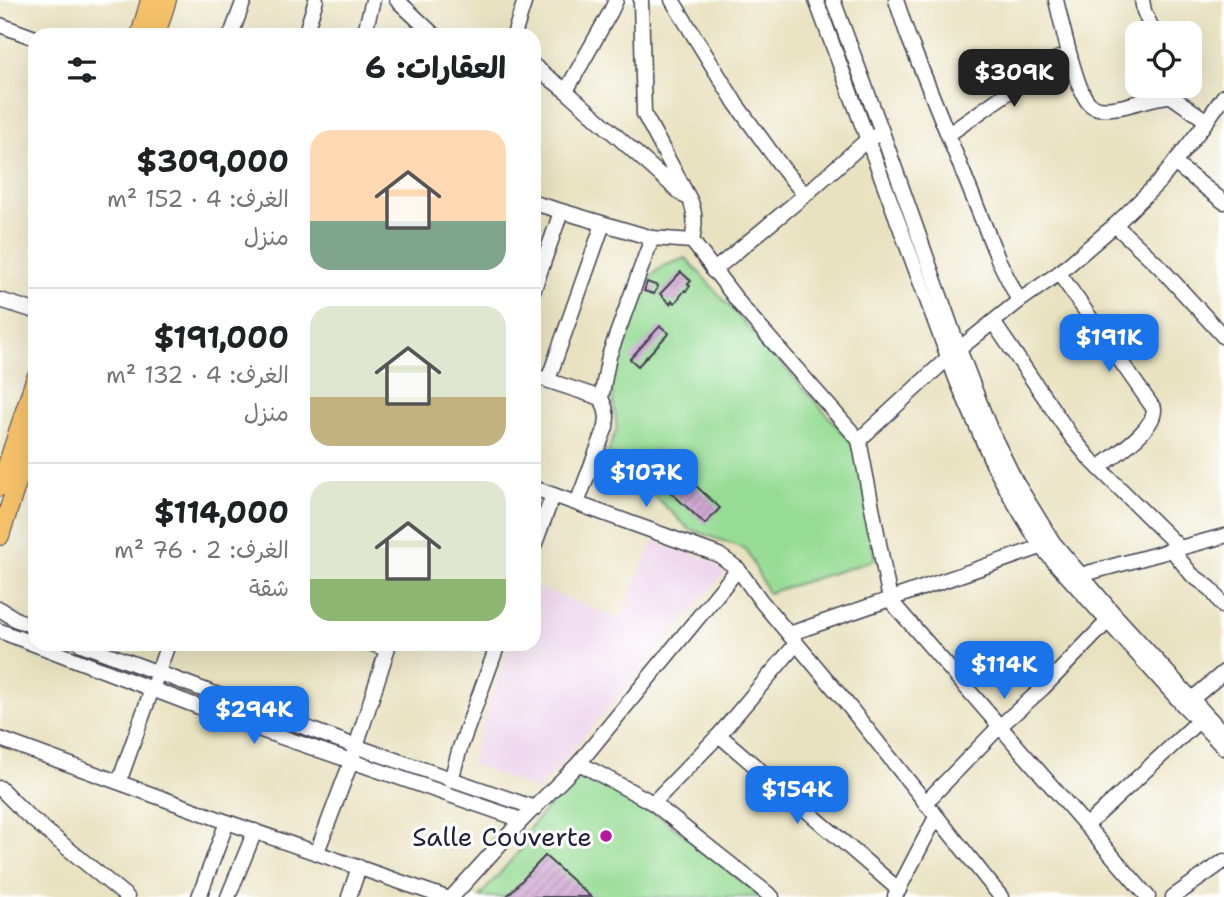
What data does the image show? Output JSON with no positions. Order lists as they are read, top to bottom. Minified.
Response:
{"places":["Salle Couverte"],"page":{"heading":"العقارات: 6","price":["$309K","$191K","$107K","$114K","$294K","$154K"],"list":[{"name":"$309,000","note":"الغرف: 4 · 152 m² · منزل"},{"name":"$191,000","note":"الغرف: 4 · 132 m² · منزل"},{"name":"$114,000","note":"الغرف: 2 · 76 m² · شقة"}]}}
